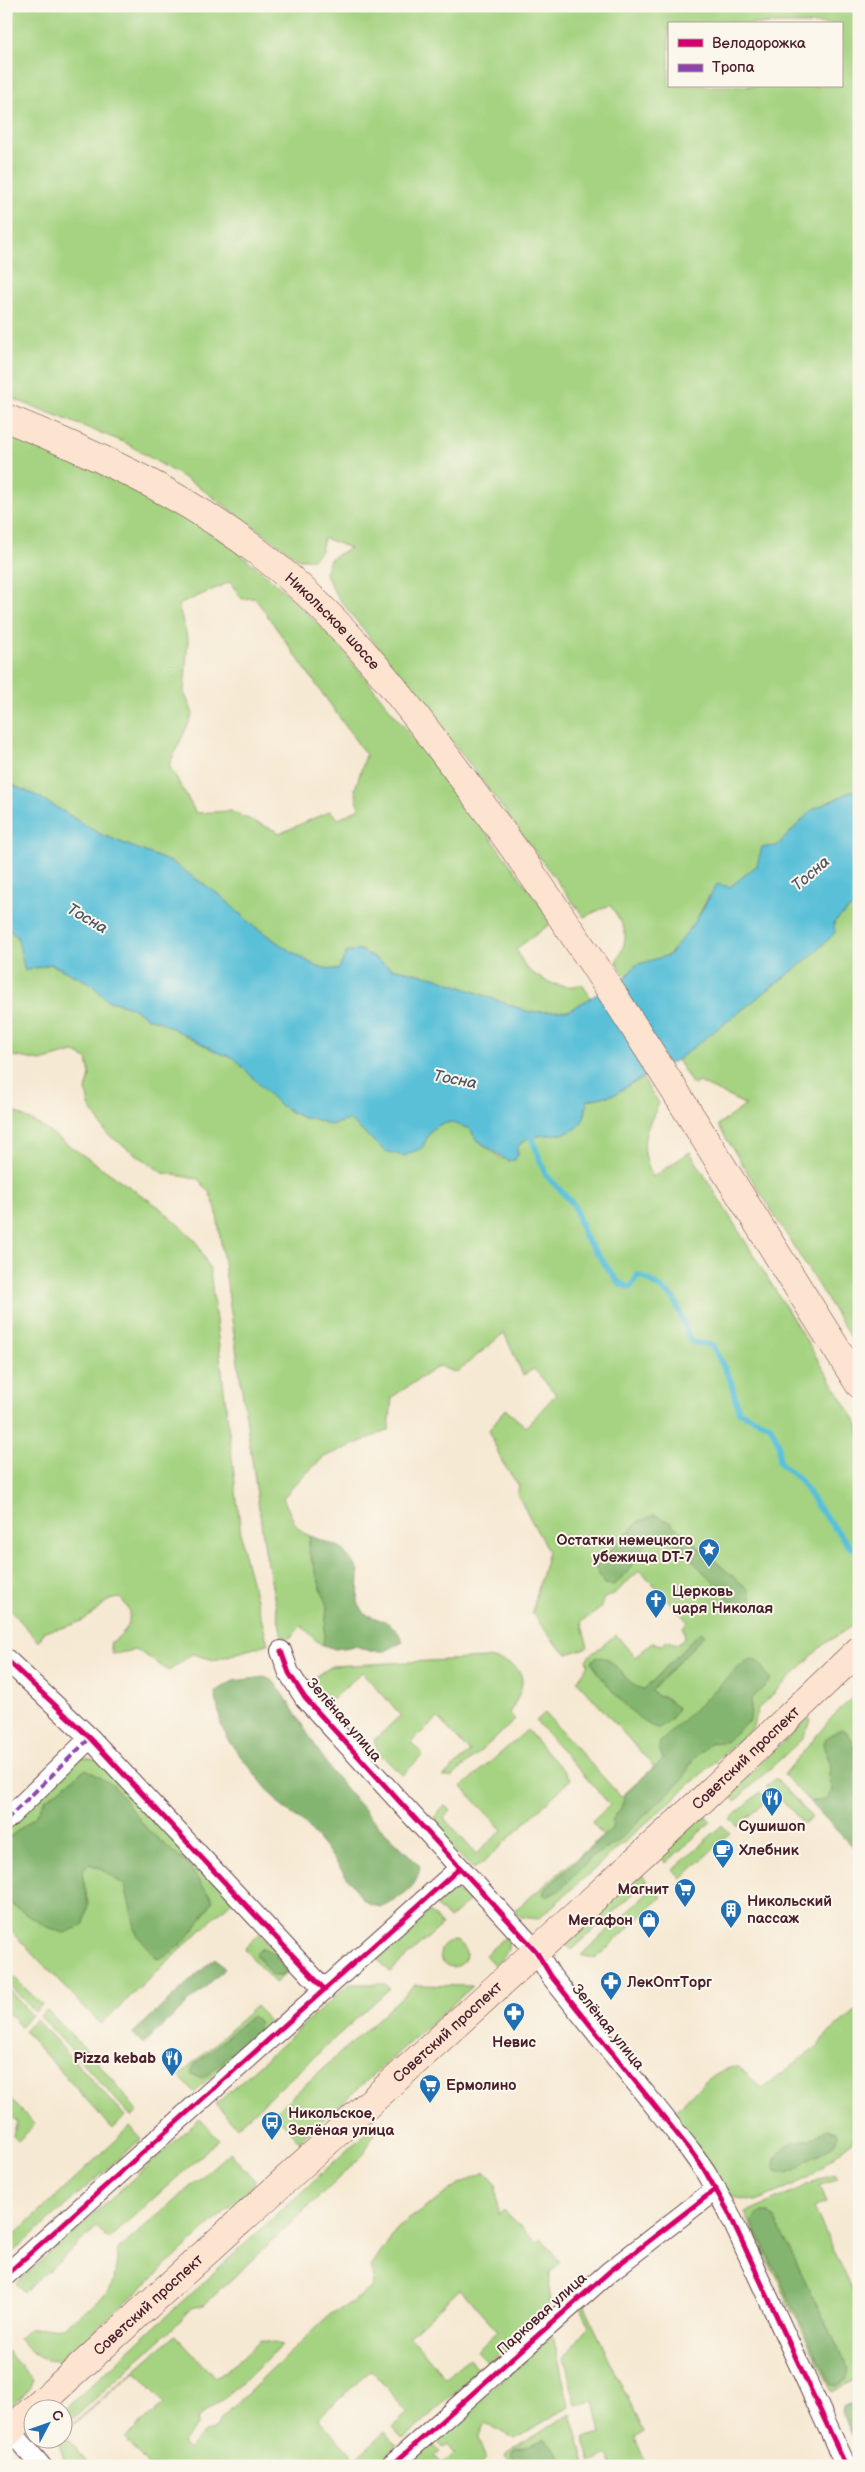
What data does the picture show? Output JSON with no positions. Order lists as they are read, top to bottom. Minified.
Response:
{"streets":{"main road":["Никольское шоссе","Советский проспект"],"street":["Зелёная улица","Парковая улица"]},"crossings":[["Зелёная улица","Советский проспект"],["Зелёная улица","Парковая улица"]],"water":["Тосна"],"places":{"place":["Остатки немецкого убежища DT-7"],"church":["Церковь царя Николая"],"restaurant":["Сушишоп","Pizza kebab"],"cafe":["Хлебник"],"supermarket":["Магнит","Ермолино"],"building":["Никольский пассаж"],"shop":["Мегафон"],"pharmacy":["ЛекОптТорг","Невис"],"bus stop":["Никольское, Зелёная улица"]},"legend":["Велодорожка","Тропа"],"north":"top right"}
